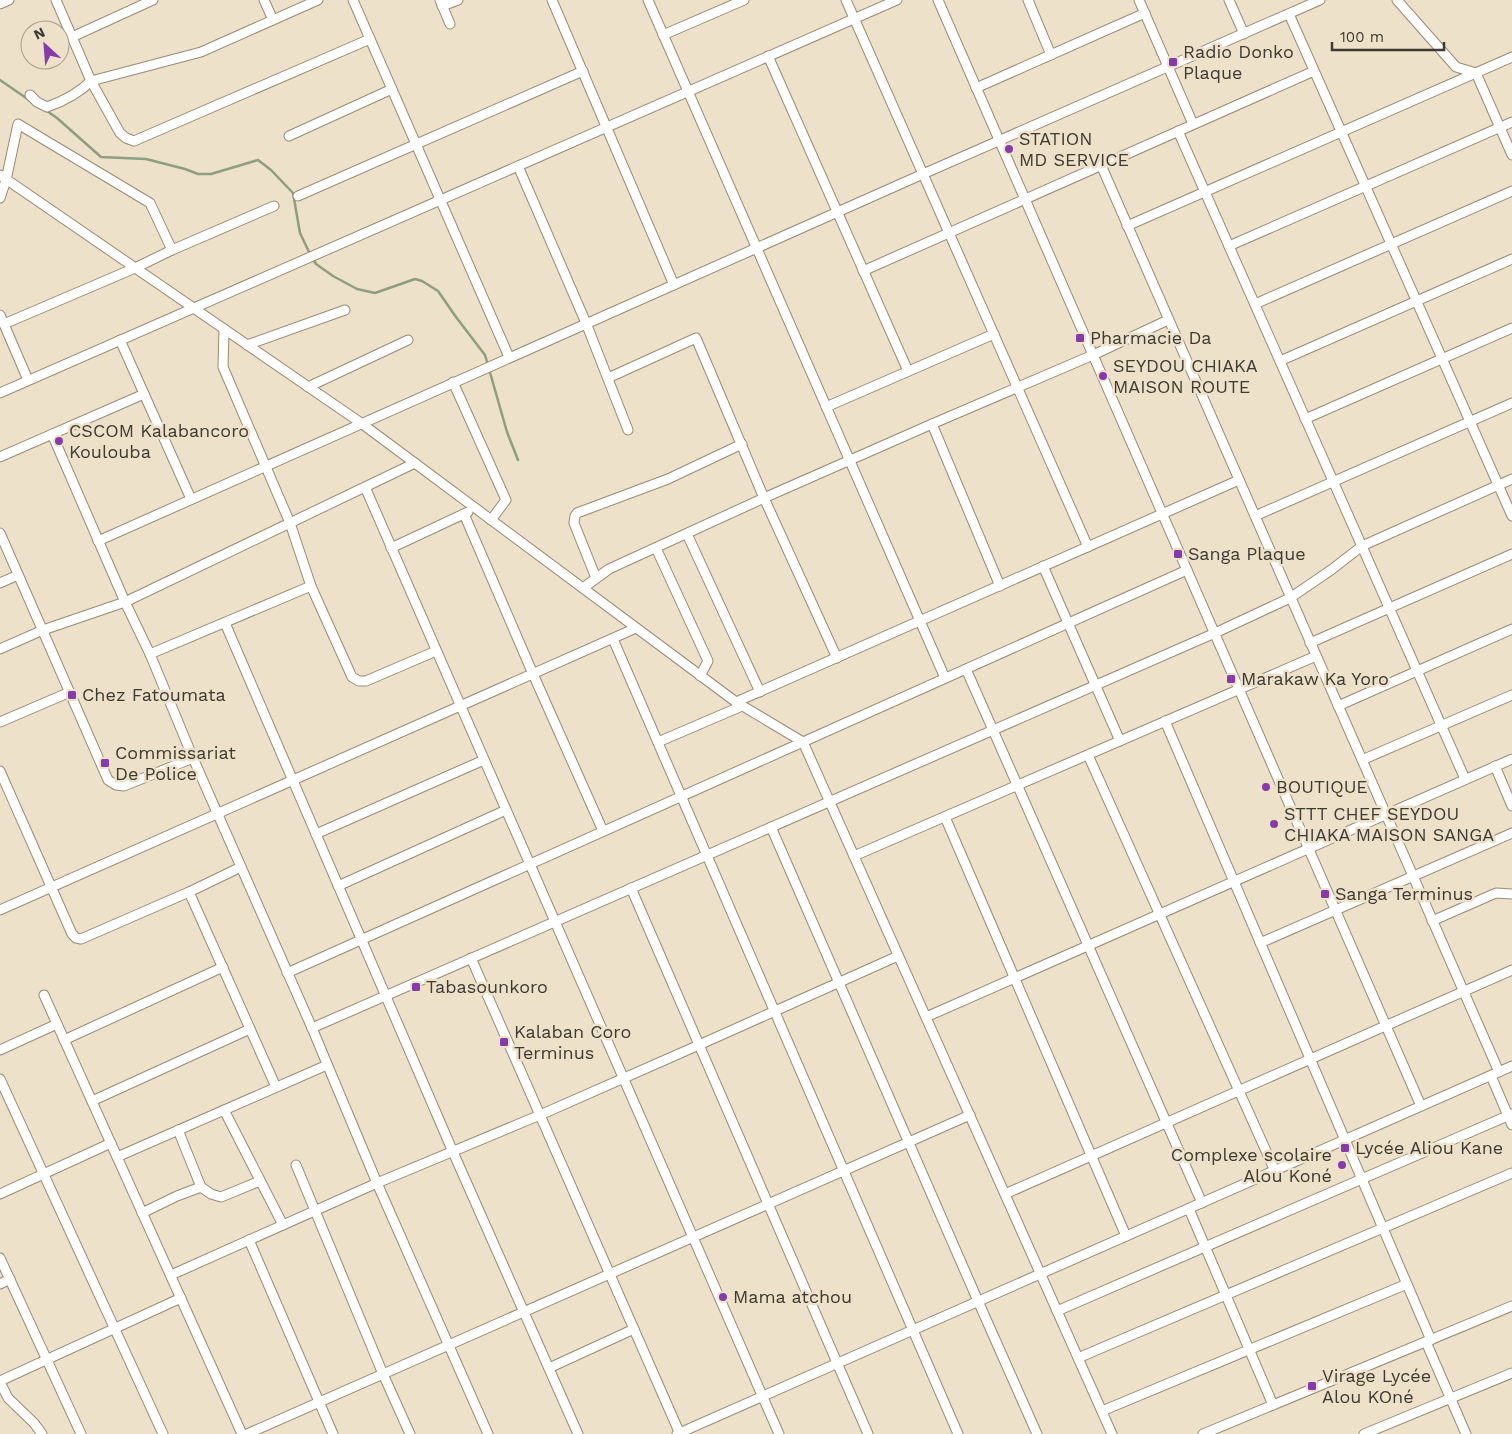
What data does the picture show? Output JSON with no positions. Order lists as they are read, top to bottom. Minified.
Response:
{"places":{"transit":["Radio Donko Plaque","Pharmacie Da","Sanga Plaque","Marakaw Ka Yoro","Chez Fatoumata","Commissariat De Police","Sanga Terminus","Tabasounkoro","Kalaban Coro Terminus","Lycée Aliou Kane","Virage Lycée Alou KOné"],"other":["STATION MD SERVICE","SEYDOU CHIAKA MAISON ROUTE","CSCOM Kalabancoro Koulouba","BOUTIQUE","STTT CHEF SEYDOU CHIAKA MAISON SANGA","Complexe scolaire Alou Koné","Mama atchou"]},"scale_bar":"100 m","north":"top left"}
